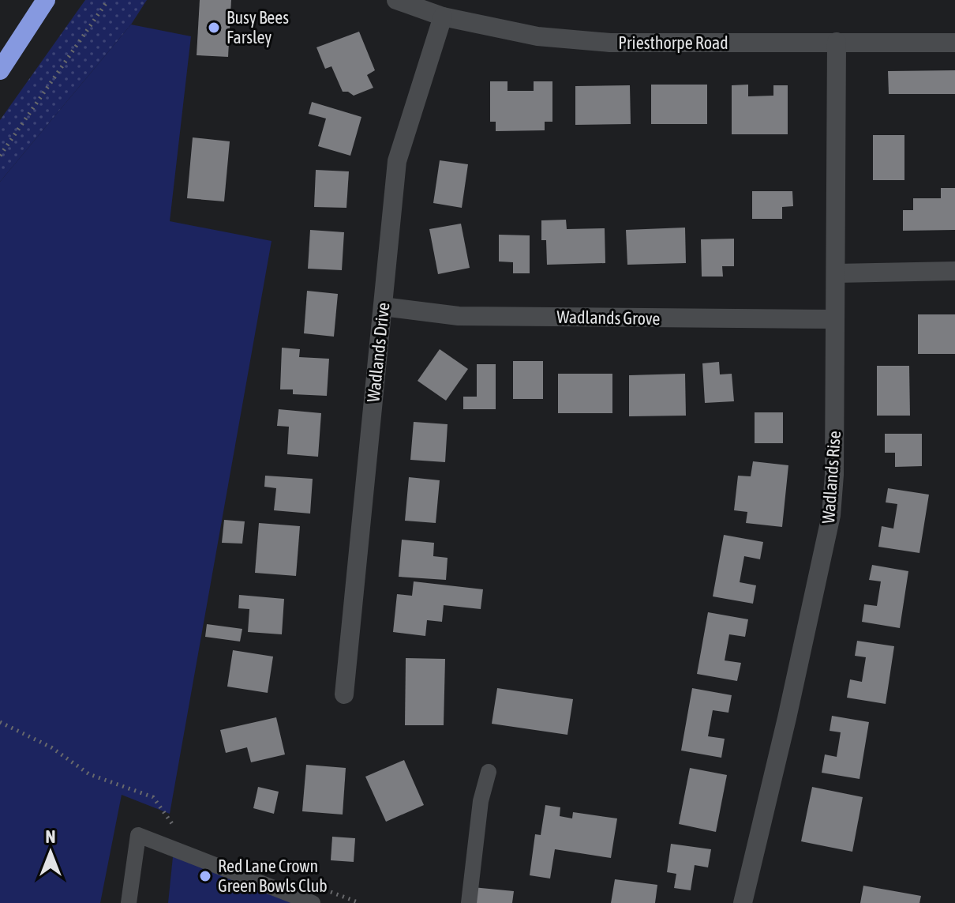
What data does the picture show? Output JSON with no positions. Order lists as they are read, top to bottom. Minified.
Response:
{"streets":{"street":["Priesthorpe Road","Wadlands Grove","Wadlands Drive","Wadlands Rise"]},"crossings":[["Priesthorpe Road","Wadlands Drive"],["Priesthorpe Road","Wadlands Rise"],["Wadlands Grove","Wadlands Drive"],["Wadlands Grove","Wadlands Rise"]],"places":["Busy Bees Farsley","Red Lane Crown Green Bowls Club"],"north":"top"}
